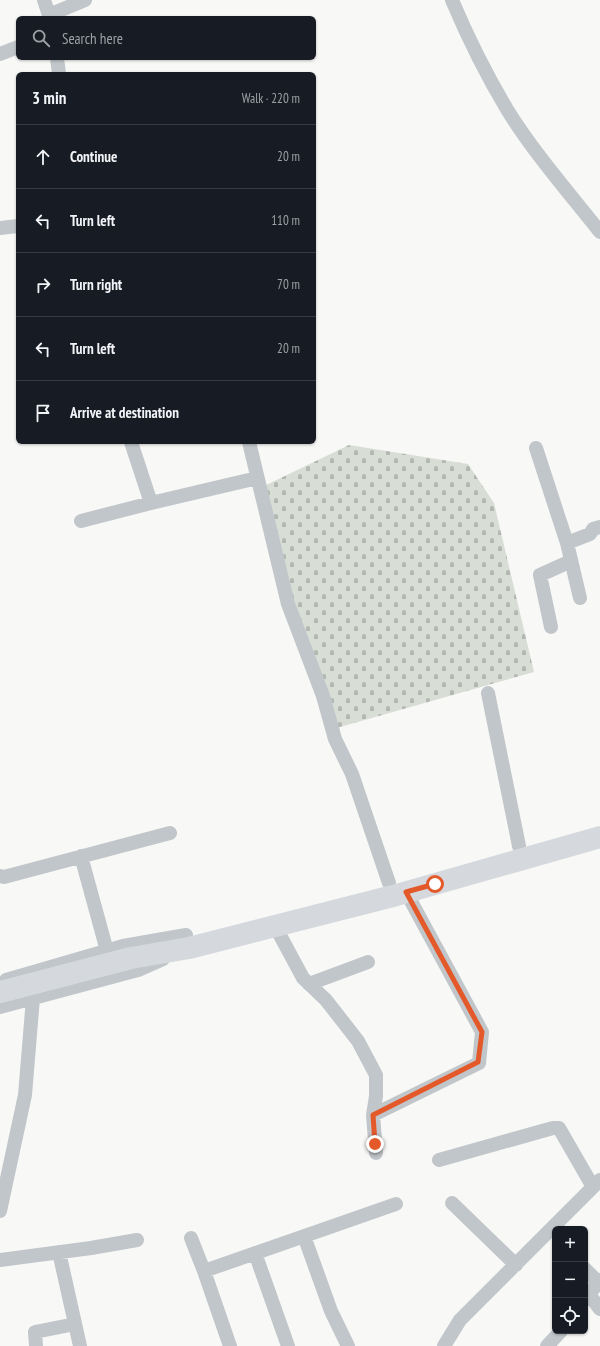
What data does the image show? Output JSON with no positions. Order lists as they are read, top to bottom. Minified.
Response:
{"page":{"search":"Search here","heading":["3 min","Walk · 220 m"],"list":[["Continue","20 m"],["Turn left","110 m"],["Turn right","70 m"],["Turn left","20 m"],"Arrive at destination"],"map_buttons":["+","−"]}}
